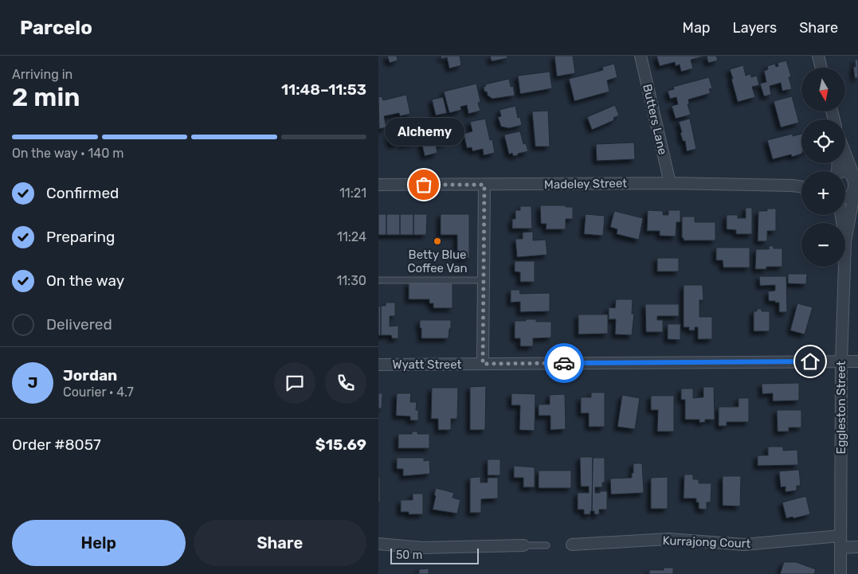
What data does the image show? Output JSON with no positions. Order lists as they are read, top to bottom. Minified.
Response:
{"streets":{"street":["Butters Lane","Madeley Street","Wyatt Street","Eggleston Street","Kurrajong Court"]},"crossings":[["Butters Lane","Madeley Street"],["Wyatt Street","Eggleston Street"],["Eggleston Street","Kurrajong Court"]],"places":["Alchemy","Betty Blue Coffee Van"],"scale_bar":"50 m","north":"bottom","page":{"header":"Parcelo","nav":["Map","Layers","Share"],"heading":["2 min","Arriving in","11:48–11:53"],"panel":["Jordan","Courier · 4.7","Order #8057","$15.69"],"map_buttons":["+","−"],"bubble":"Alchemy","bar":"On the way · 140 m","list":[["Confirmed","11:21"],["Preparing","11:24"],["On the way","11:30"],"Delivered"],"round":"J","buttons":["Help","Share"],"scale":"50 m"}}
